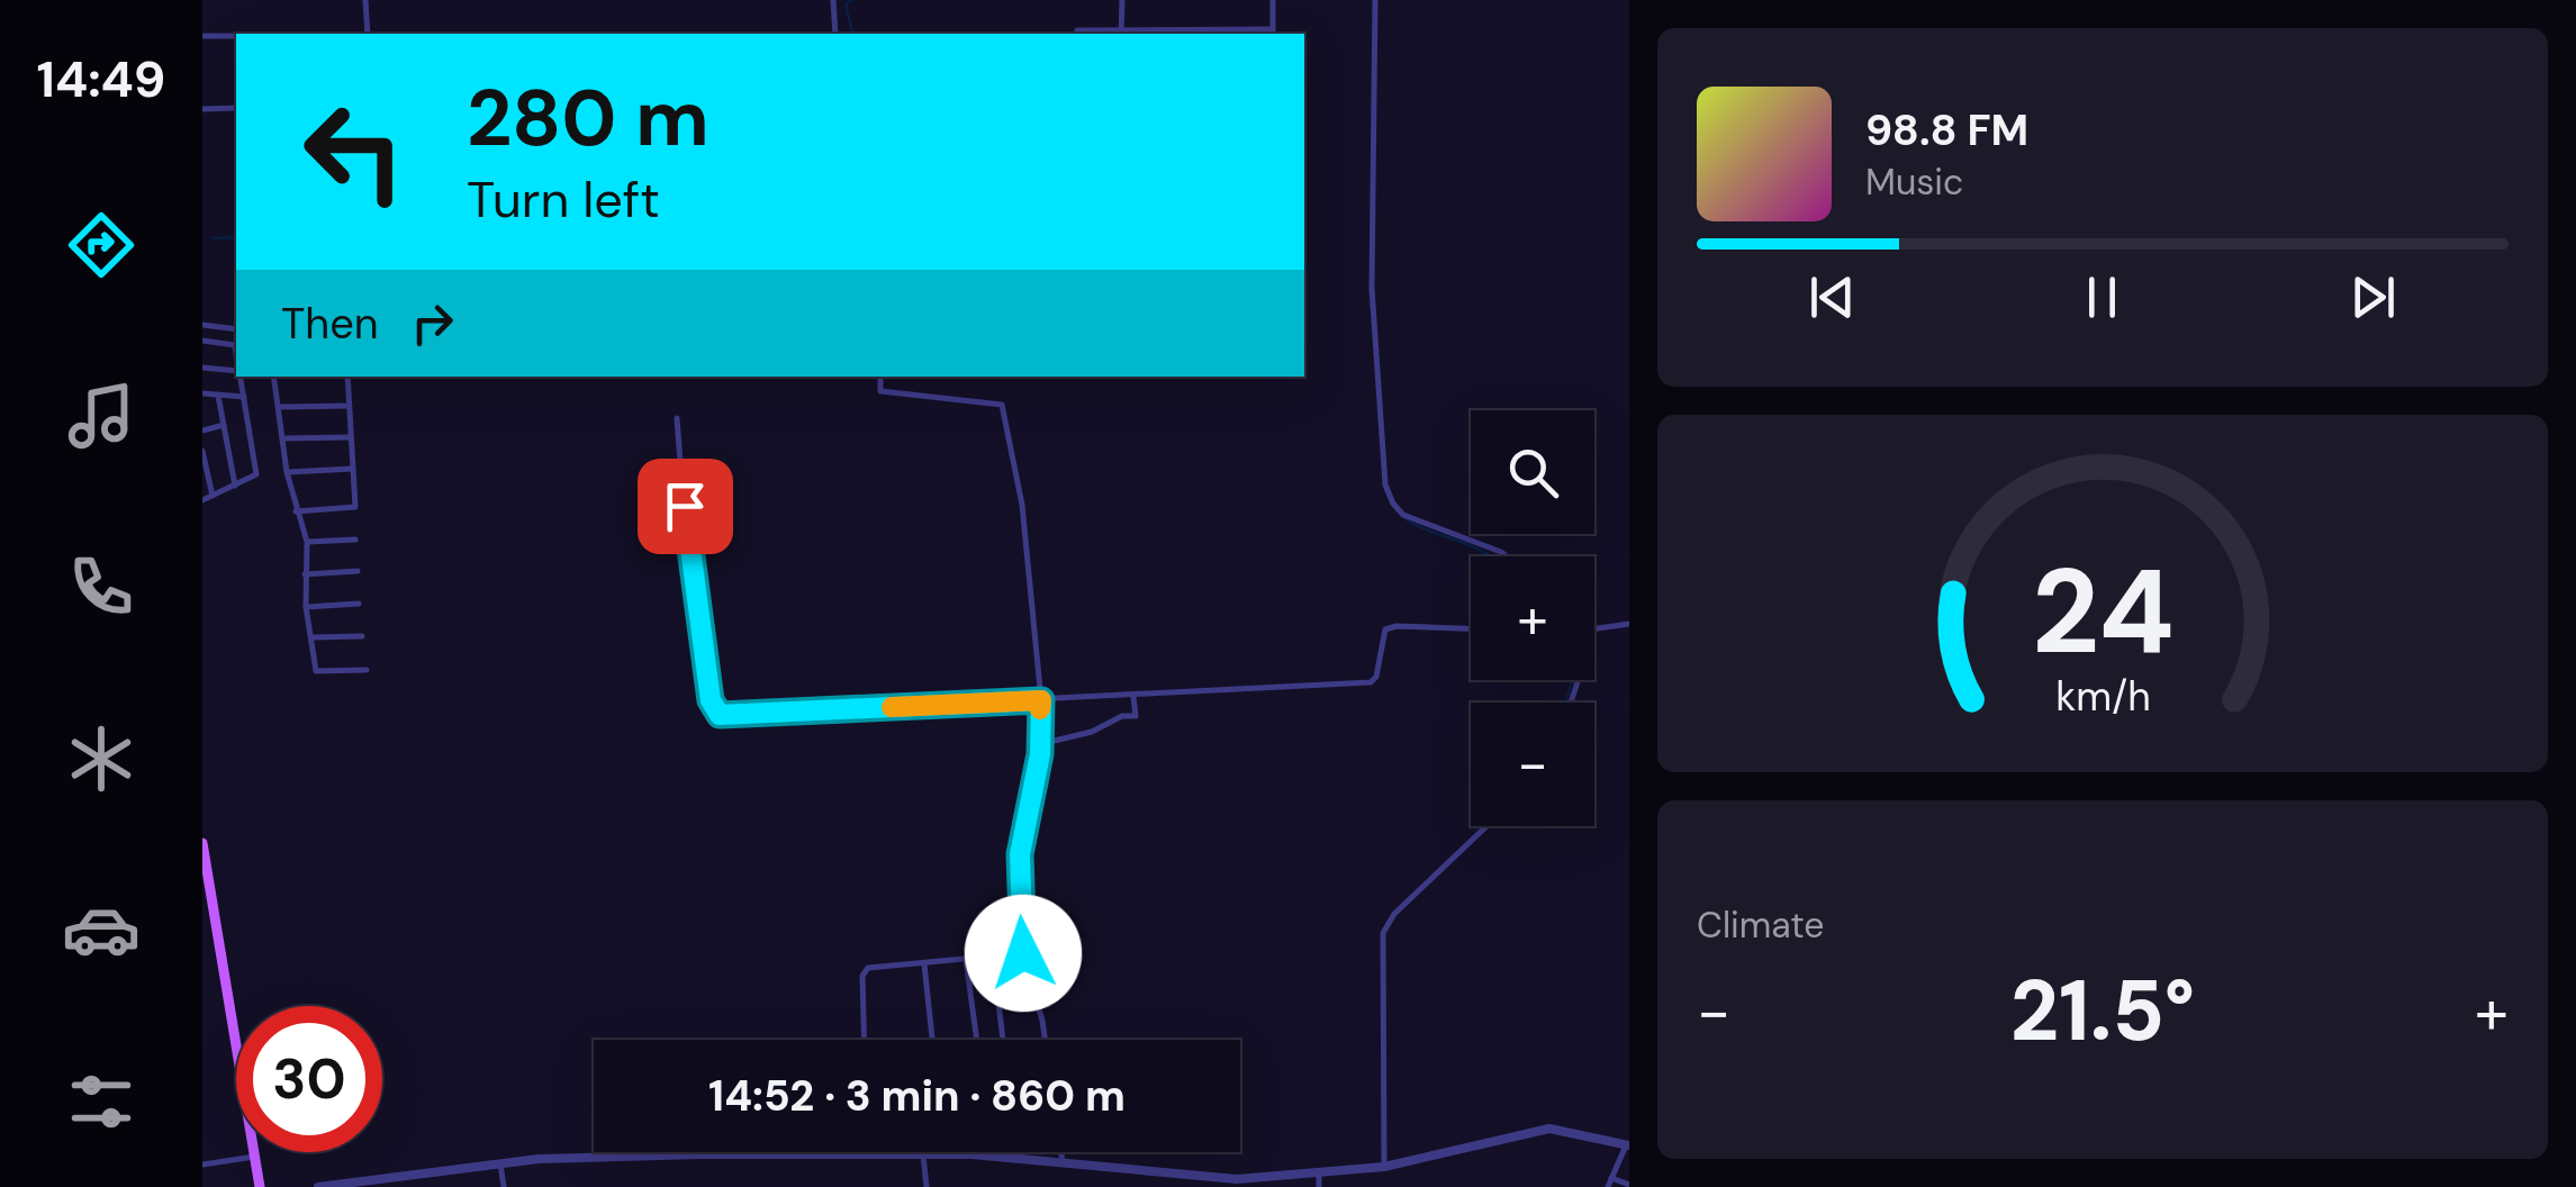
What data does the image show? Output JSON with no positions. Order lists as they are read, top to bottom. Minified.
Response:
{"page":{"tabs":"14:49","turn":["280 m","Turn left"],"song":["98.8 FM","Music"],"then":"Then","map_buttons":["+","−"],"tile":"Climate","heat":["−","21.5°","+"],"limit":"30","trip":"14:52 · 3 min · 860 m","gauge":["24","km/h"]}}
